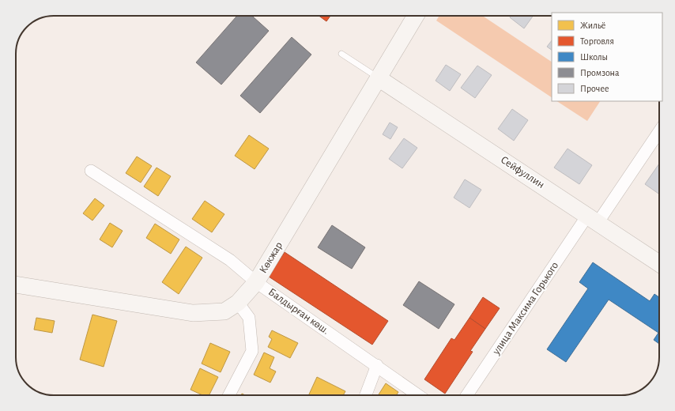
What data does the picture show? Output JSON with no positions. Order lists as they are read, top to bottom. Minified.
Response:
{"streets":{"street":["Сейфуллин","Көкжар","улица Максима Горького","Балдырған көш."]},"crossings":[["Сейфуллин","Көкжар"],["Сейфуллин","улица Максима Горького"],["Көкжар","Балдырған көш."]],"legend":["Жильё","Торговля","Школы","Промзона","Прочее"]}
